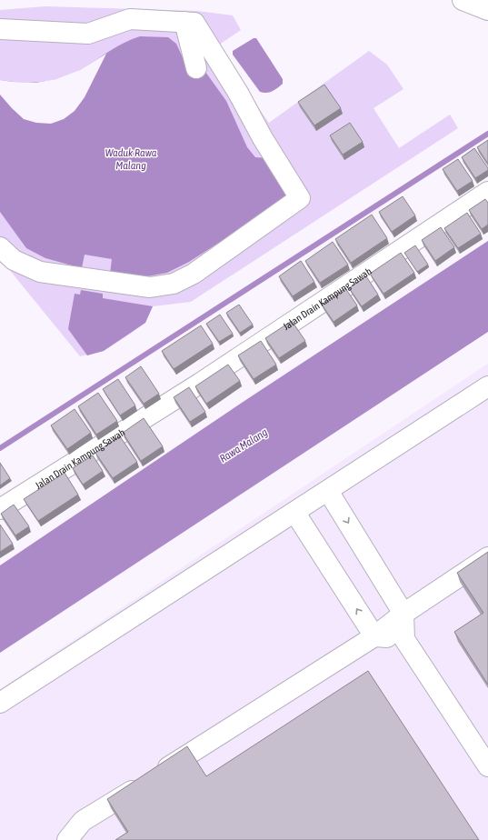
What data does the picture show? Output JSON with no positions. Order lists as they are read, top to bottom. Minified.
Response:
{"streets":{"main road":["Jalan Drain Kampung Sawah"]},"water":["Waduk Rawa Malang","Rawa Malang"]}
